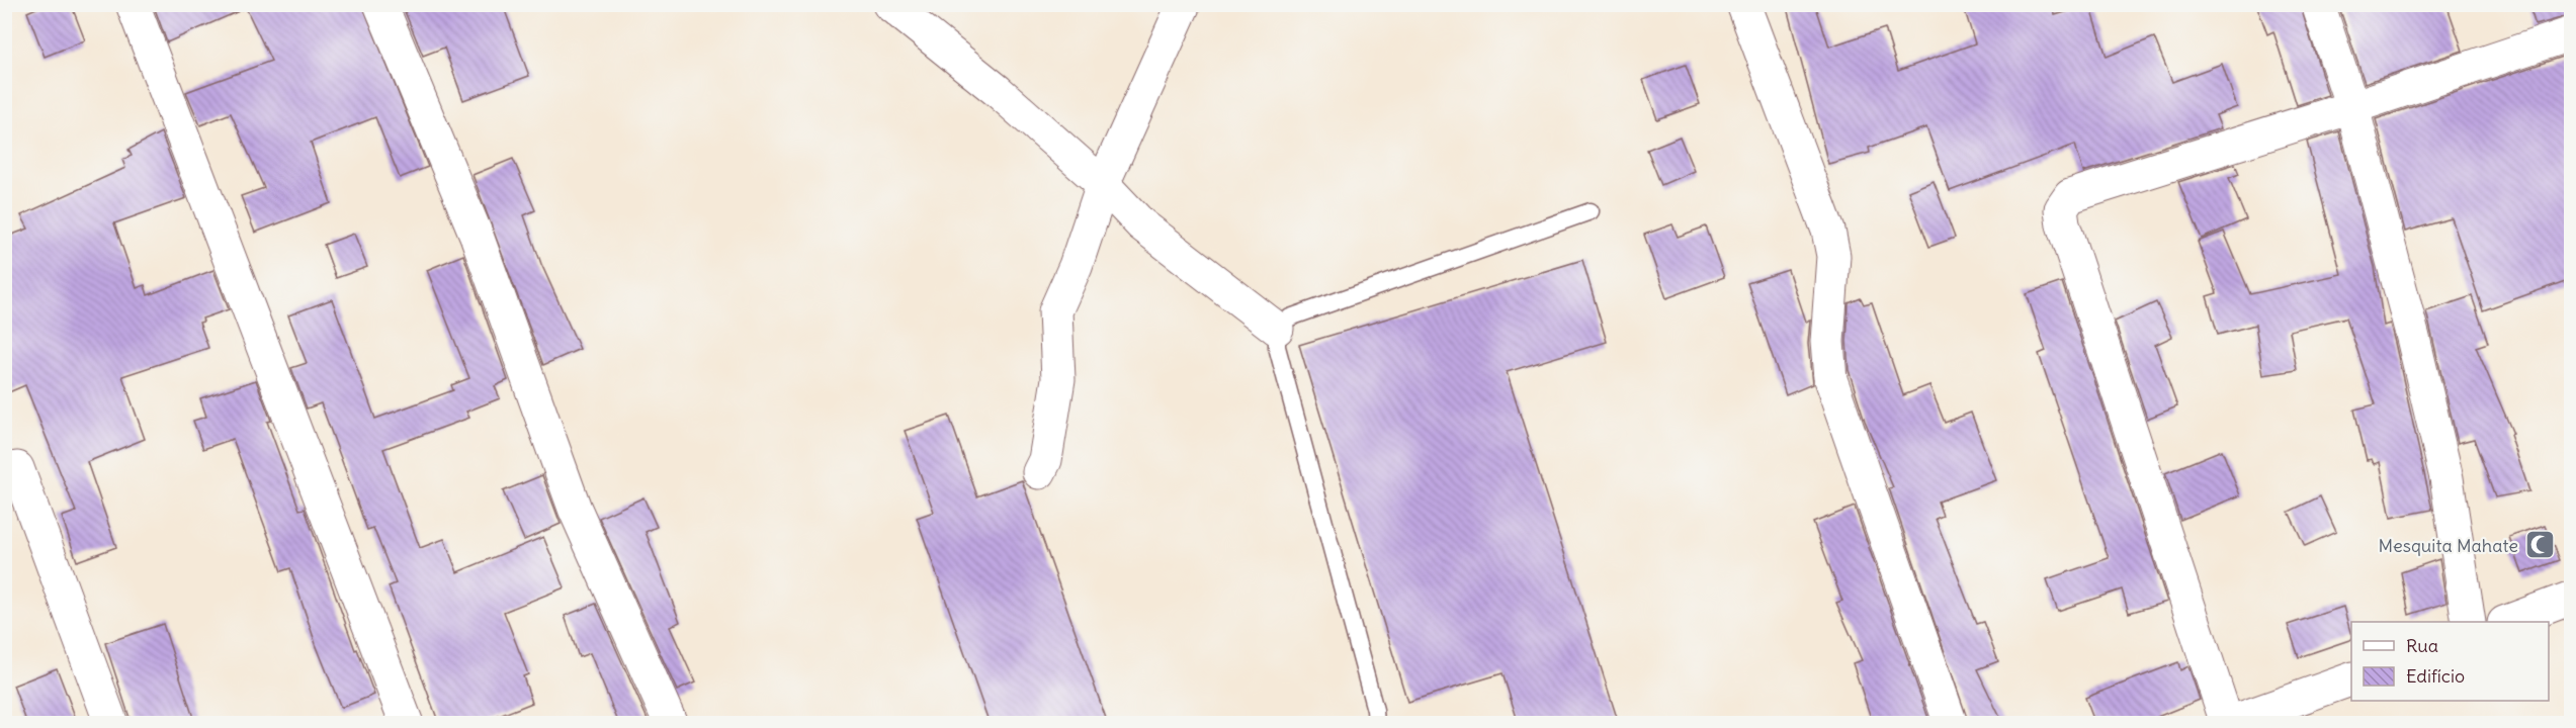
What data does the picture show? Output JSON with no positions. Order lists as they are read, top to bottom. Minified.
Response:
{"places":{"mosque":["Mesquita Mahate"]},"legend":["Rua","Edifício"]}
